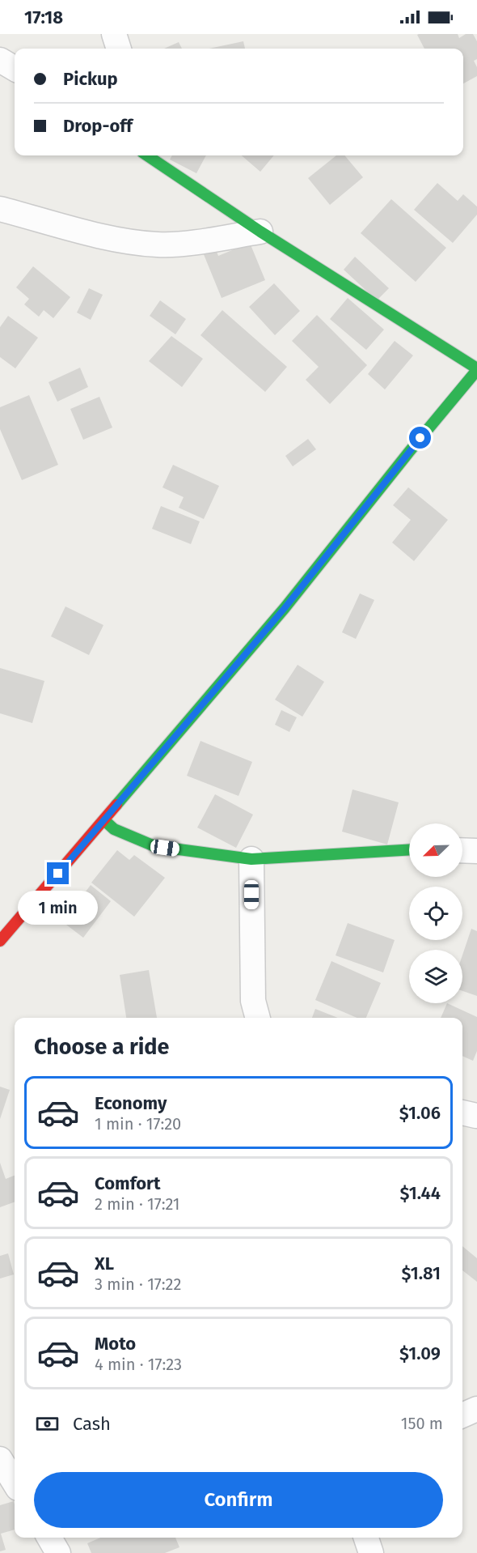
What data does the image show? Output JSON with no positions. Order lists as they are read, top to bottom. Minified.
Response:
{"north":"bottom left","page":{"status":"17:18","banner":["Pickup","Drop-off"],"bubble":"1 min","heading":"Choose a ride","list":[{"name":"Economy","note":"1 min · 17:20","value":"$1.06"},{"name":"Comfort","note":"2 min · 17:21","value":"$1.44"},{"name":"XL","note":"3 min · 17:22","value":"$1.81"},{"name":"Moto","note":"4 min · 17:23","value":"$1.09"}],"pay":["Cash","150 m"],"buttons":"Confirm"}}
